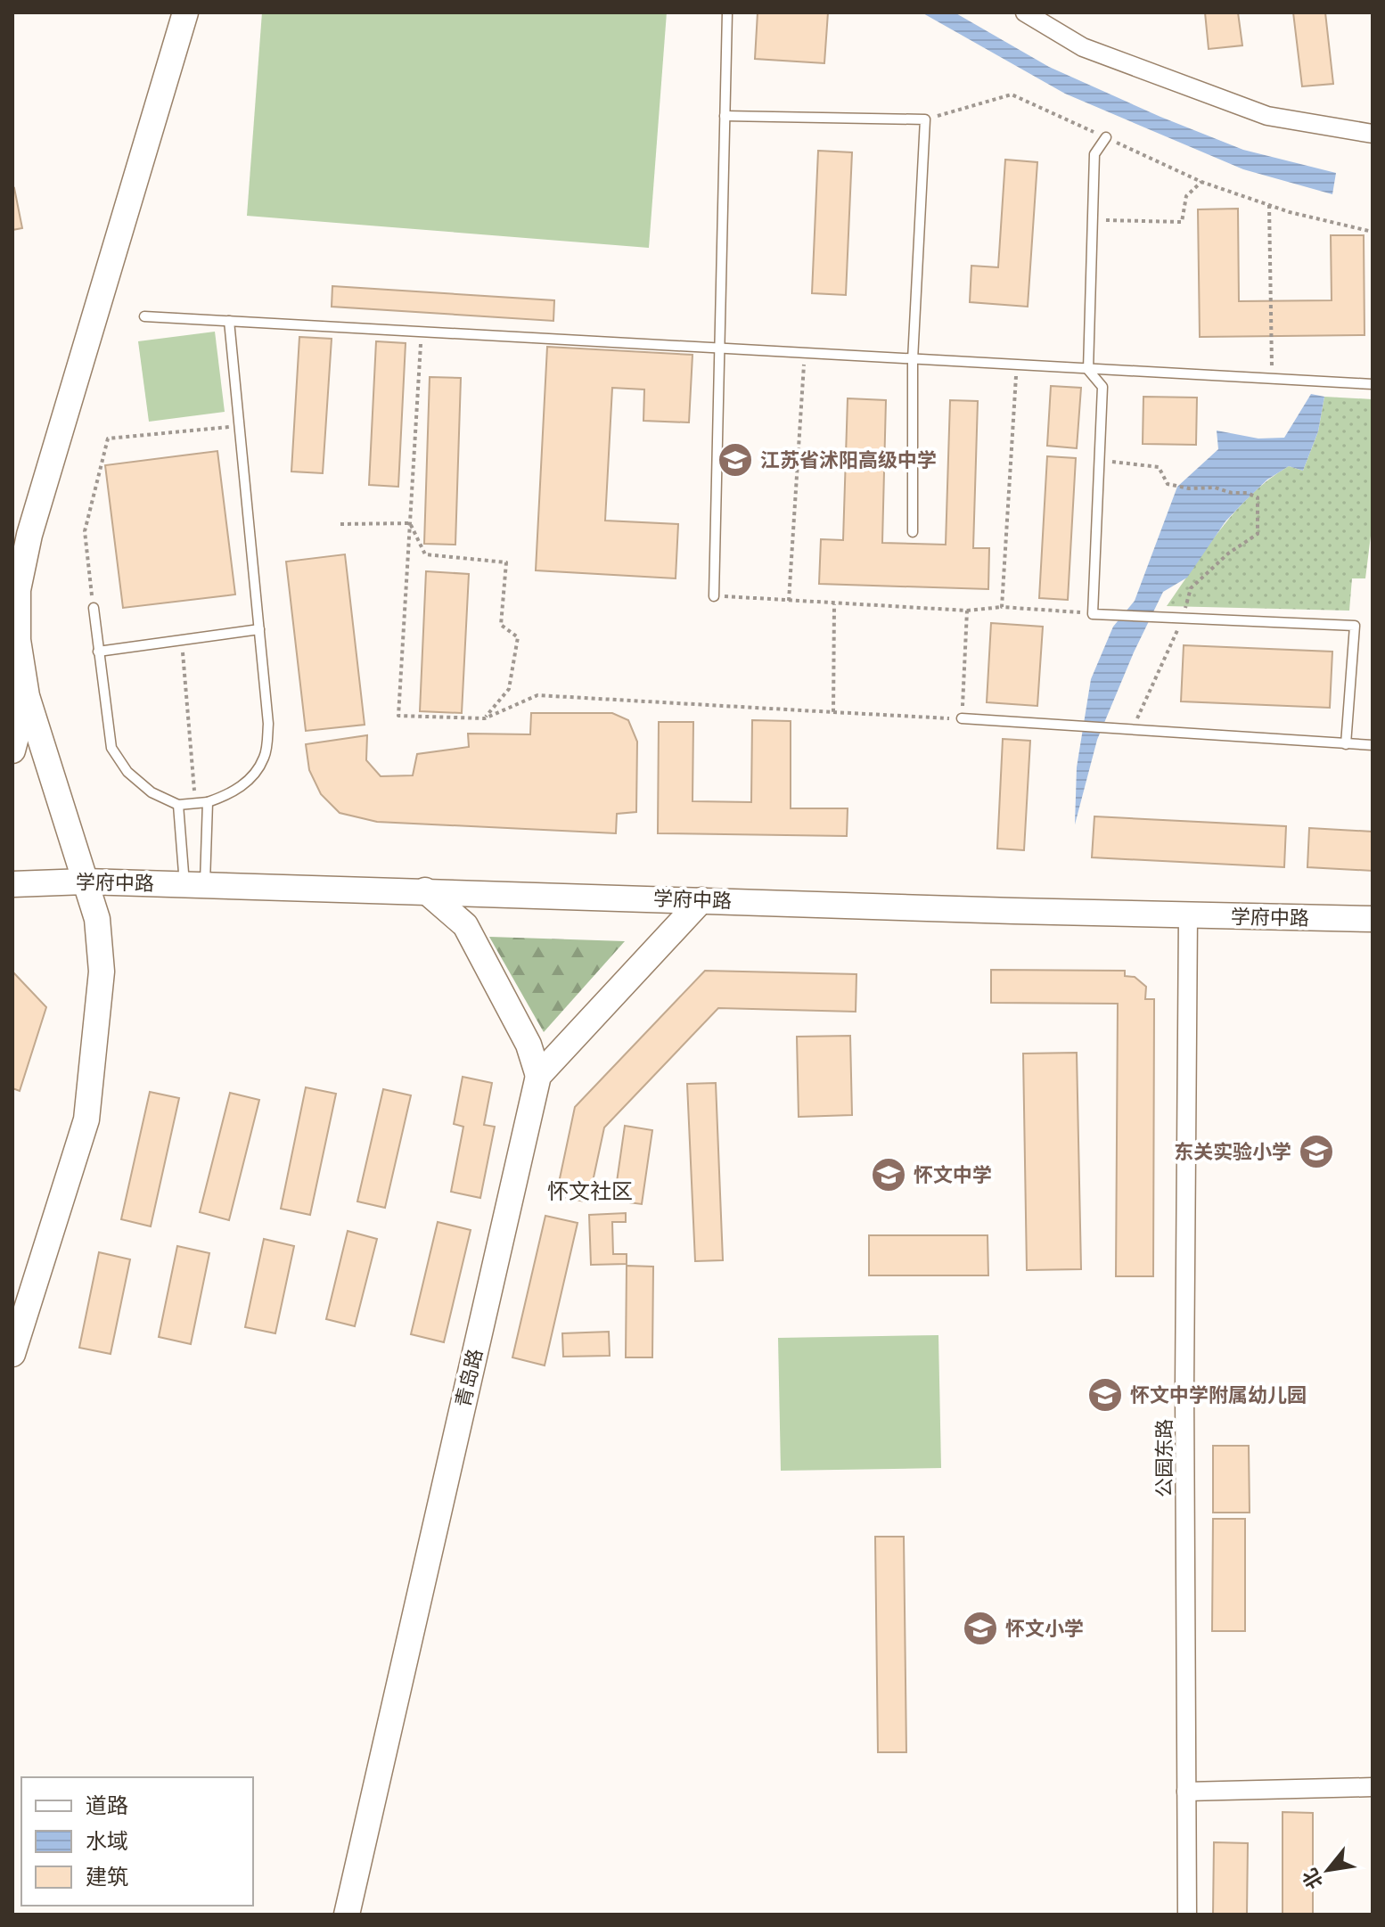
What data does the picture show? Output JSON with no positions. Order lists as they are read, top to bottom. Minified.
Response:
{"streets":{"street":["学府中路","青岛路","公园东路"]},"crossings":[["学府中路","公园东路"]],"districts":["怀文社区"],"places":{"school or university":["江苏省沭阳高级中学","东关实验小学","怀文中学","怀文中学附属幼儿园","怀文小学"]},"legend":["道路","水域","建筑"],"north":"bottom left"}
